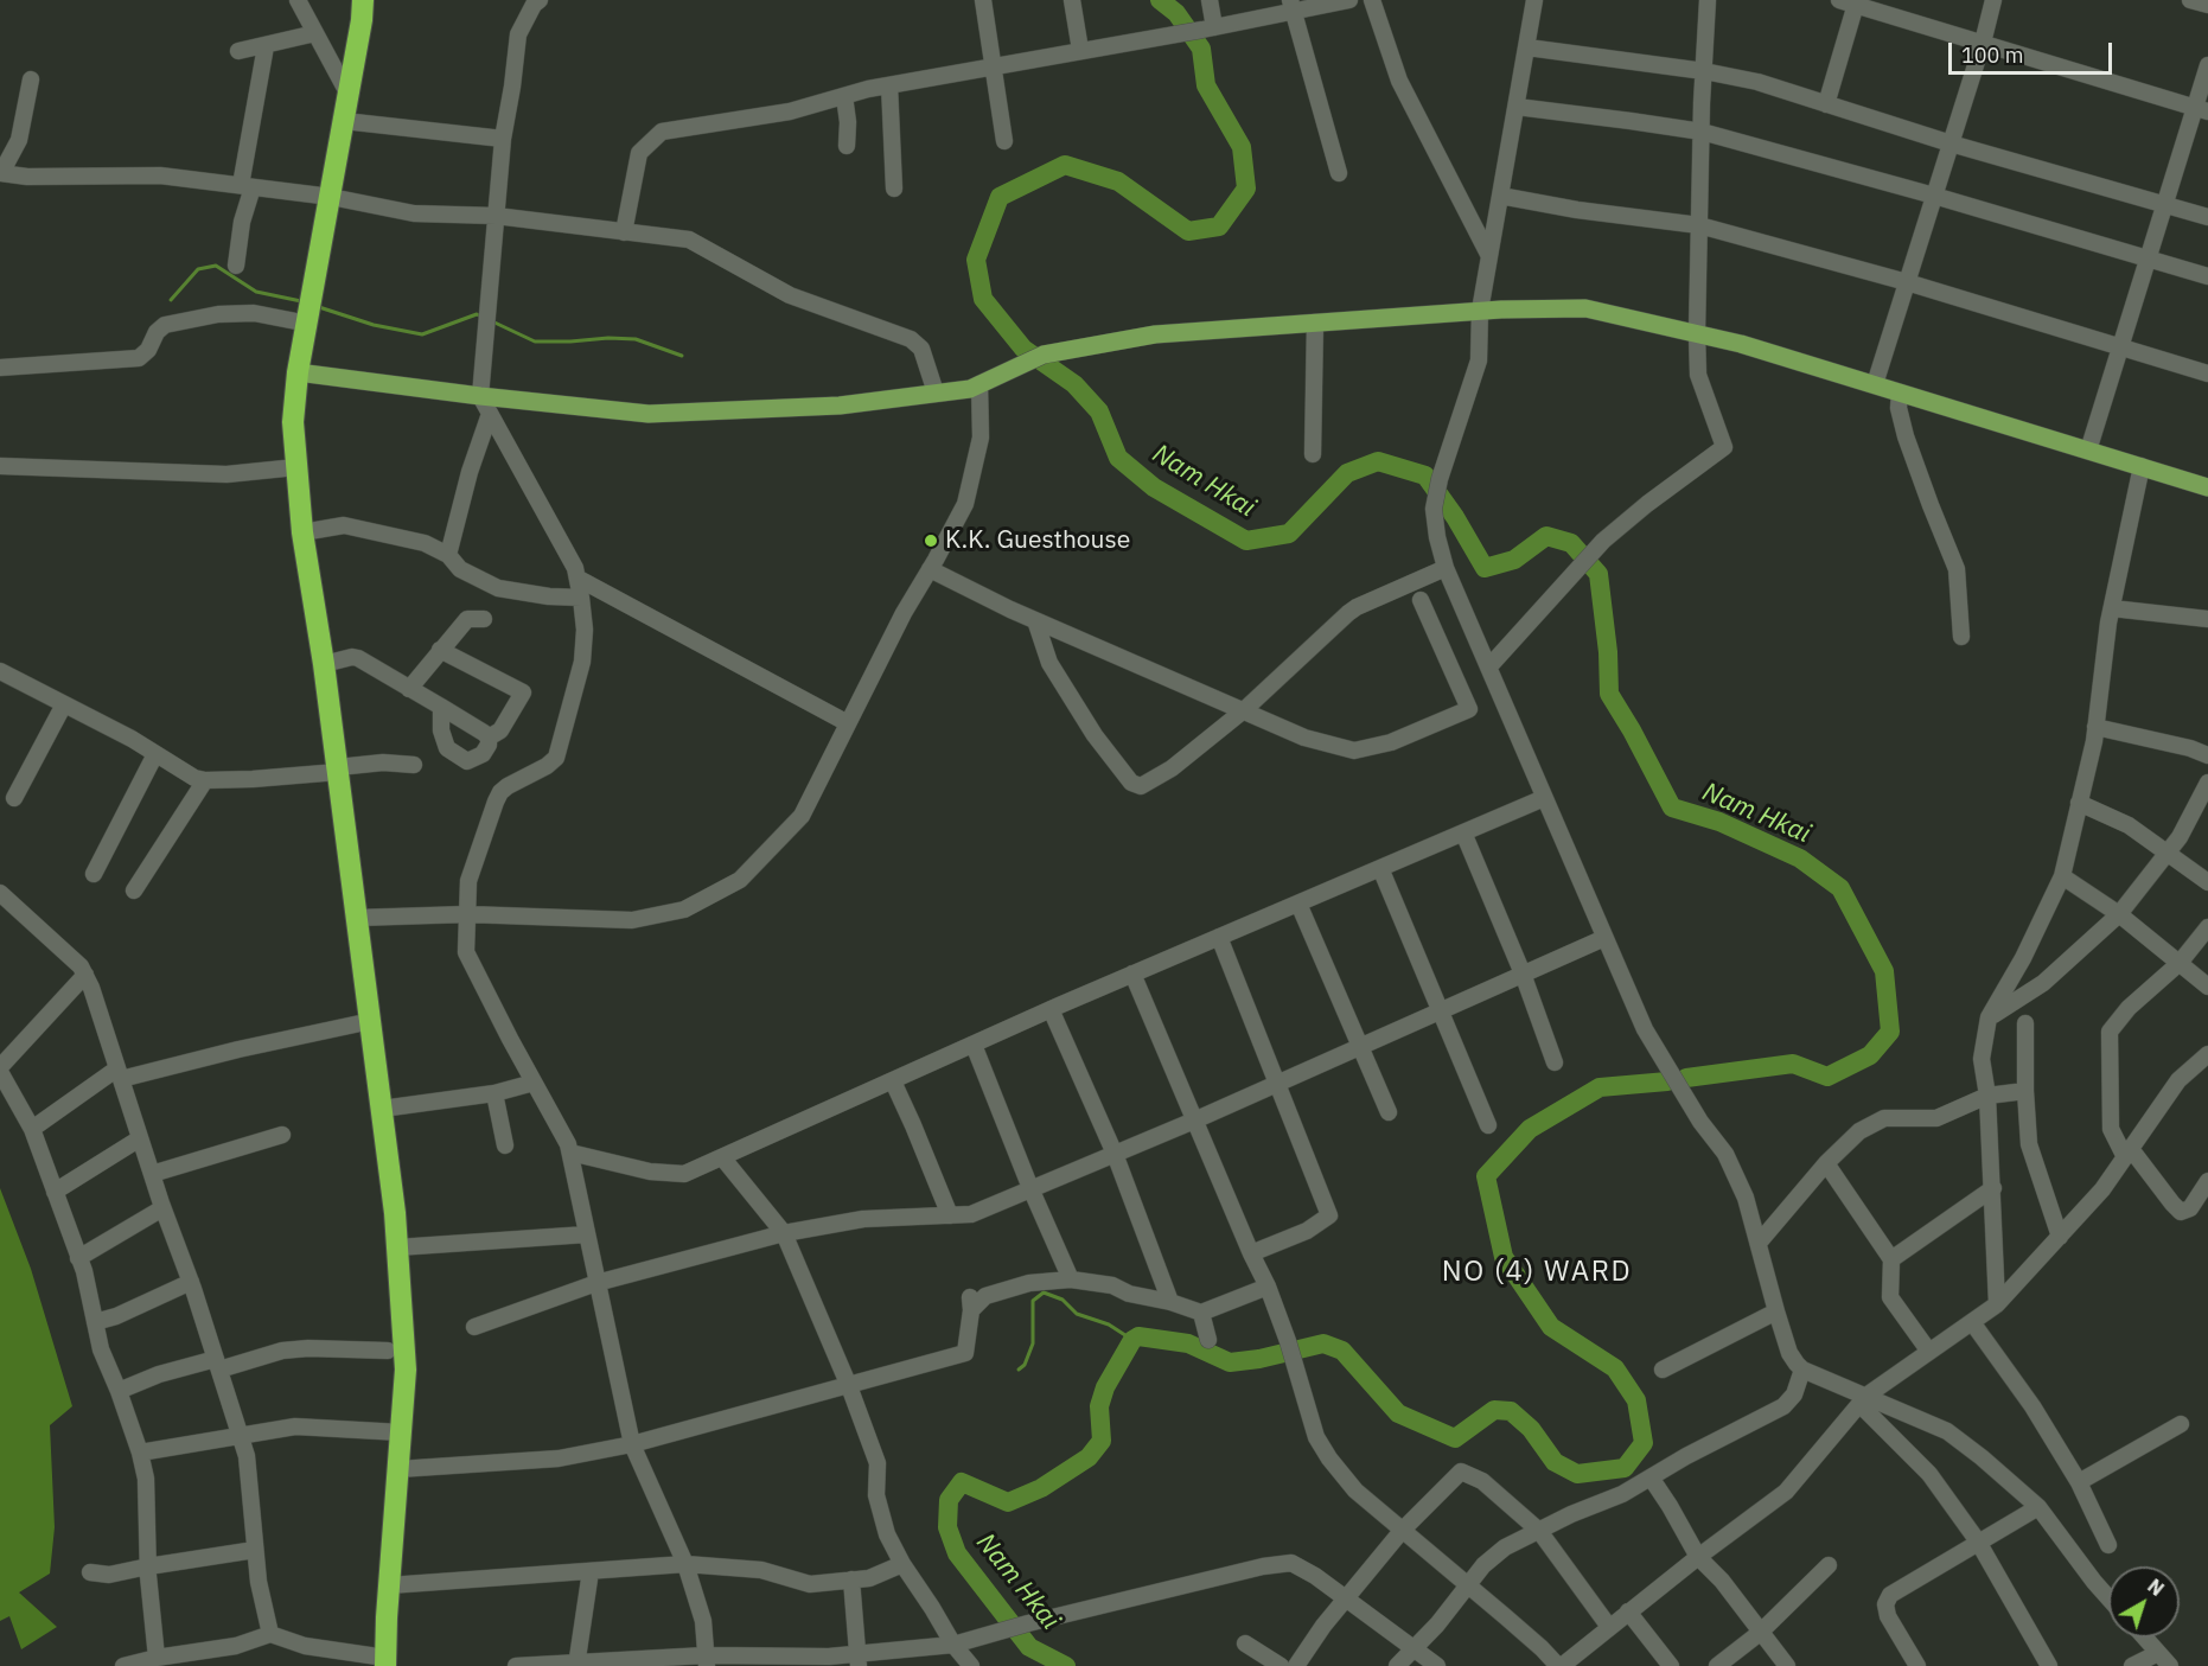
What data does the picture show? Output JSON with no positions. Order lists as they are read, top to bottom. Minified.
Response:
{"districts":["NO (4) WARD"],"water":["Nam Hkai"],"places":["K.K. Guesthouse"],"scale_bar":"100 m","north":"top right"}
